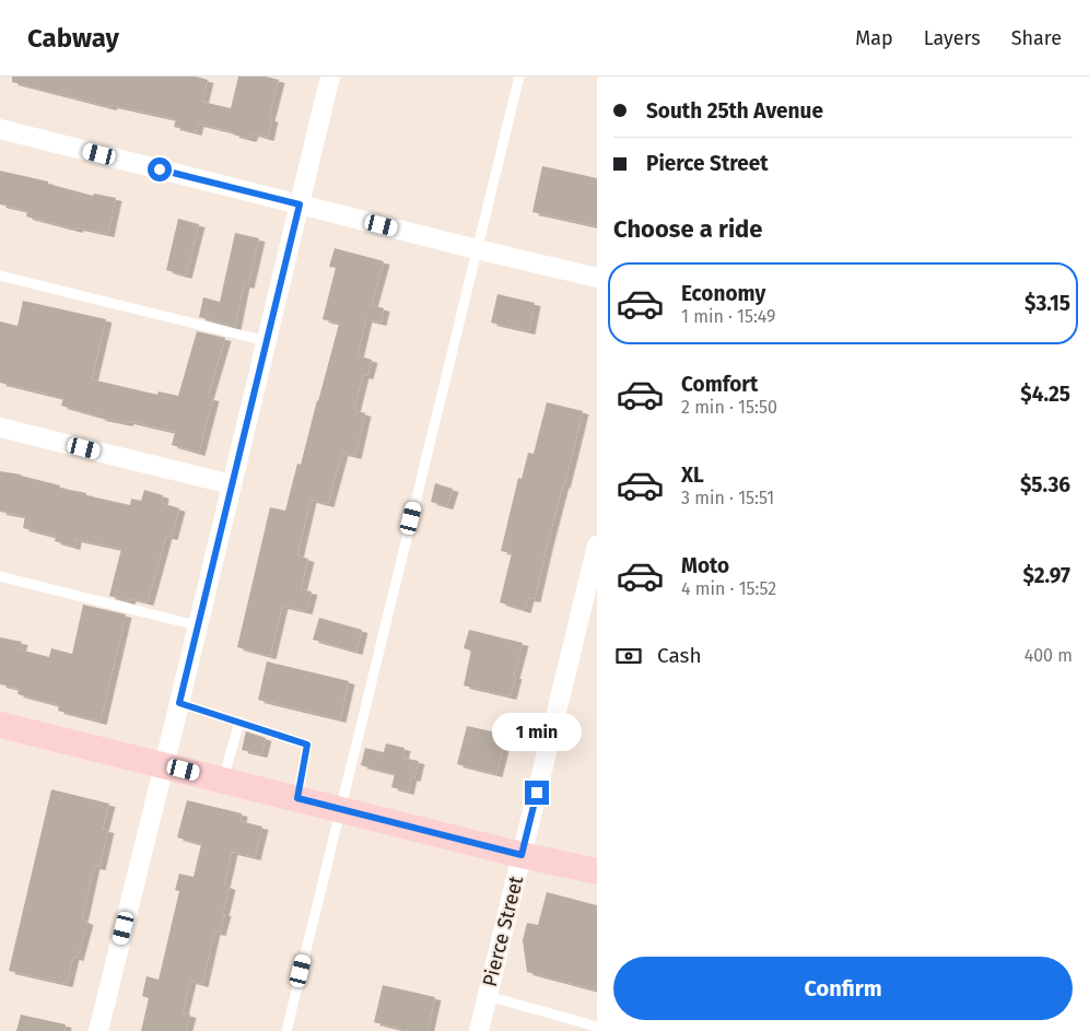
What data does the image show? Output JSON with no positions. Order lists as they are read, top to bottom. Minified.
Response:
{"streets":{"street":["Pierce Street"]},"page":{"header":"Cabway","nav":["Map","Layers","Share"],"banner":["South 25th Avenue","Pierce Street"],"heading":"Choose a ride","list":[{"name":"Economy","note":"1 min · 15:49","value":"$3.15"},{"name":"Comfort","note":"2 min · 15:50","value":"$4.25"},{"name":"XL","note":"3 min · 15:51","value":"$5.36"},{"name":"Moto","note":"4 min · 15:52","value":"$2.97"}],"pay":["Cash","400 m"],"bubble":"1 min","buttons":"Confirm"}}
